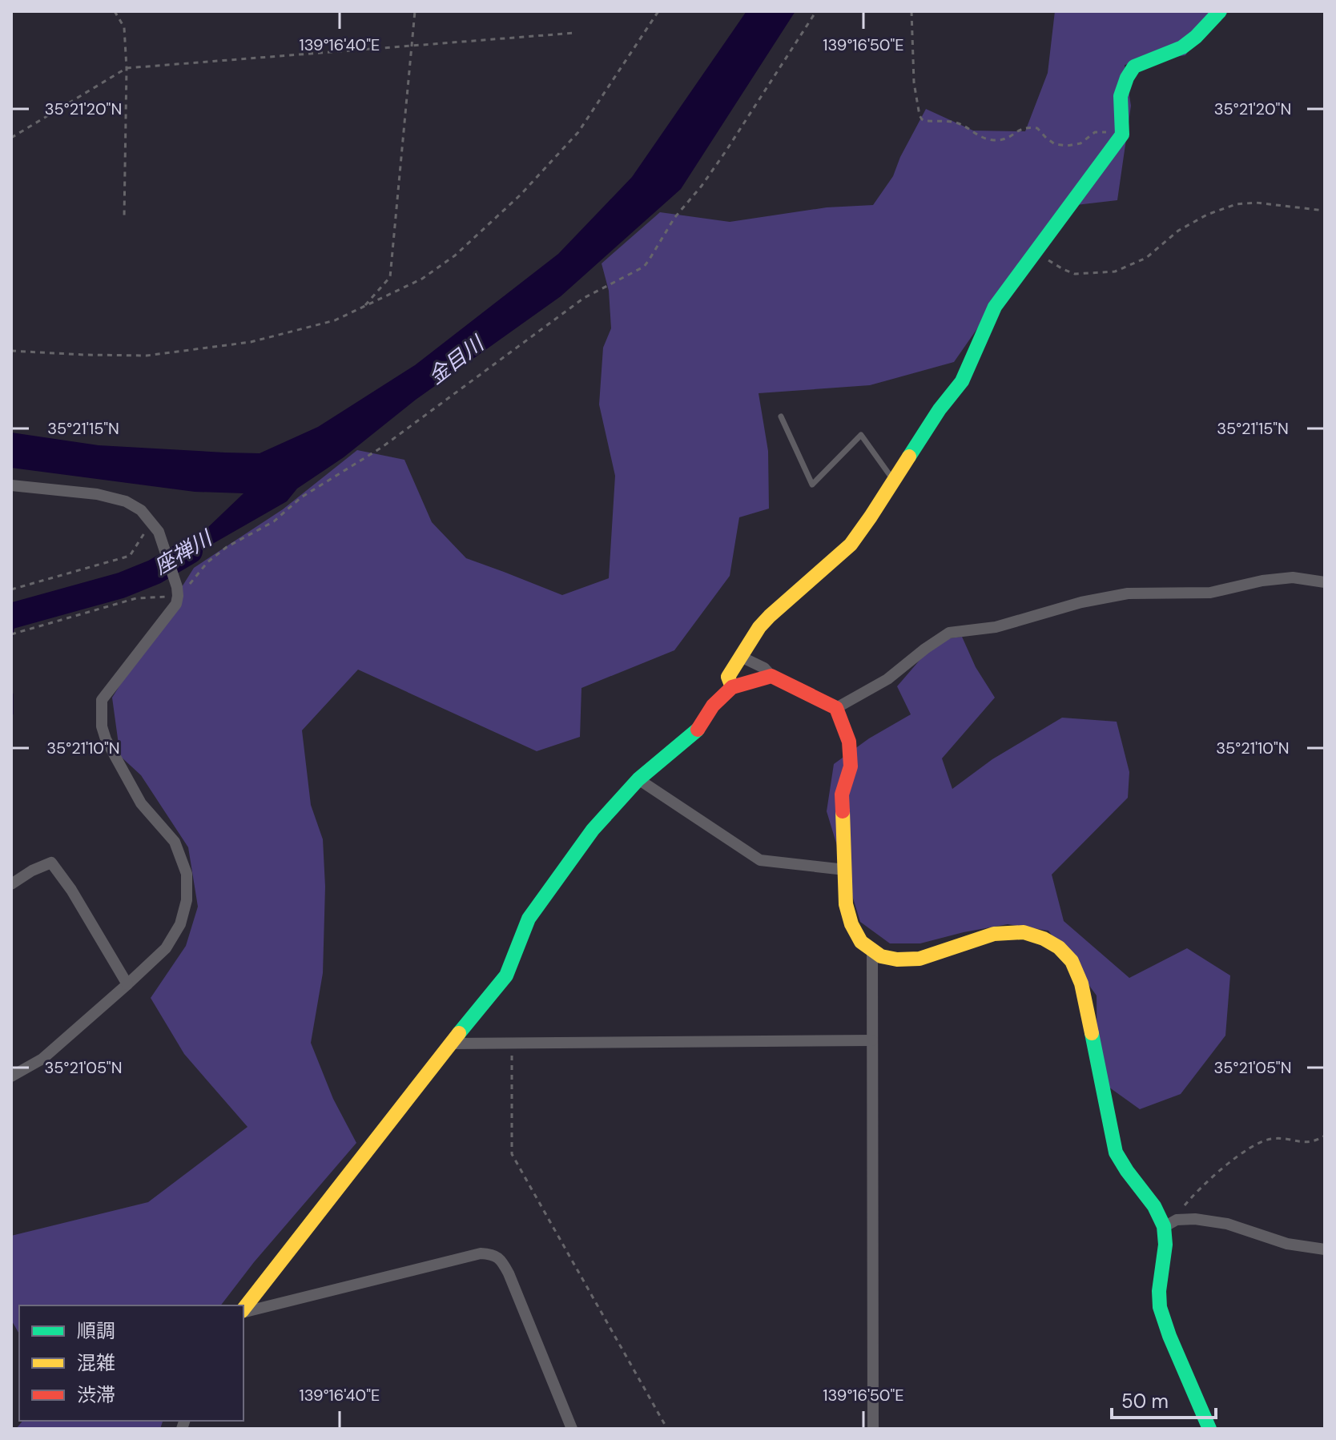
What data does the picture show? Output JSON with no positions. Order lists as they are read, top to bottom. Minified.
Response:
{"water":["金目川","座禅川"],"legend":["順調","混雑","渋滞"],"scale_bar":"50 m","coordinates":["139°16'40\"E","139°16'50\"E","35°21'20\"N","35°21'15\"N","35°21'10\"N","35°21'05\"N"]}
